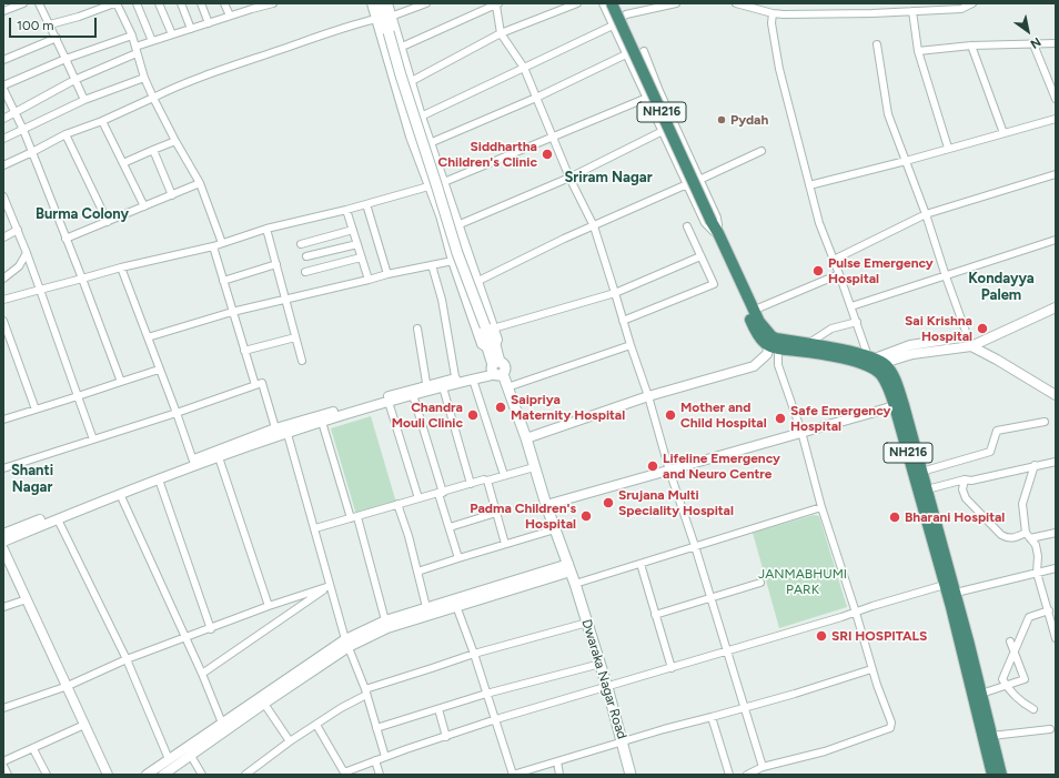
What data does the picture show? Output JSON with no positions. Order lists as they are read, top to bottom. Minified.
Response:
{"streets":{"highway":["NH216"],"main road":["Dwaraka Nagar Road"]},"districts":["Sriram Nagar","Burma Colony","Kondayya Palem","Shanti Nagar"],"parks":["JANMABHUMI PARK"],"places":["Pydah","Siddhartha Children's Clinic","Pulse Emergency Hospital","Sai Krishna Hospital","Saipriya Maternity Hospital","Chandra Mouli Clinic","Mother and Child Hospital","Safe Emergency Hospital","Lifeline Emergency and Neuro Centre","Srujana Multi Speciality Hospital","Padma Children's Hospital","Bharani Hospital","SRI HOSPITALS"],"scale_bar":"100 m","north":"bottom right"}
